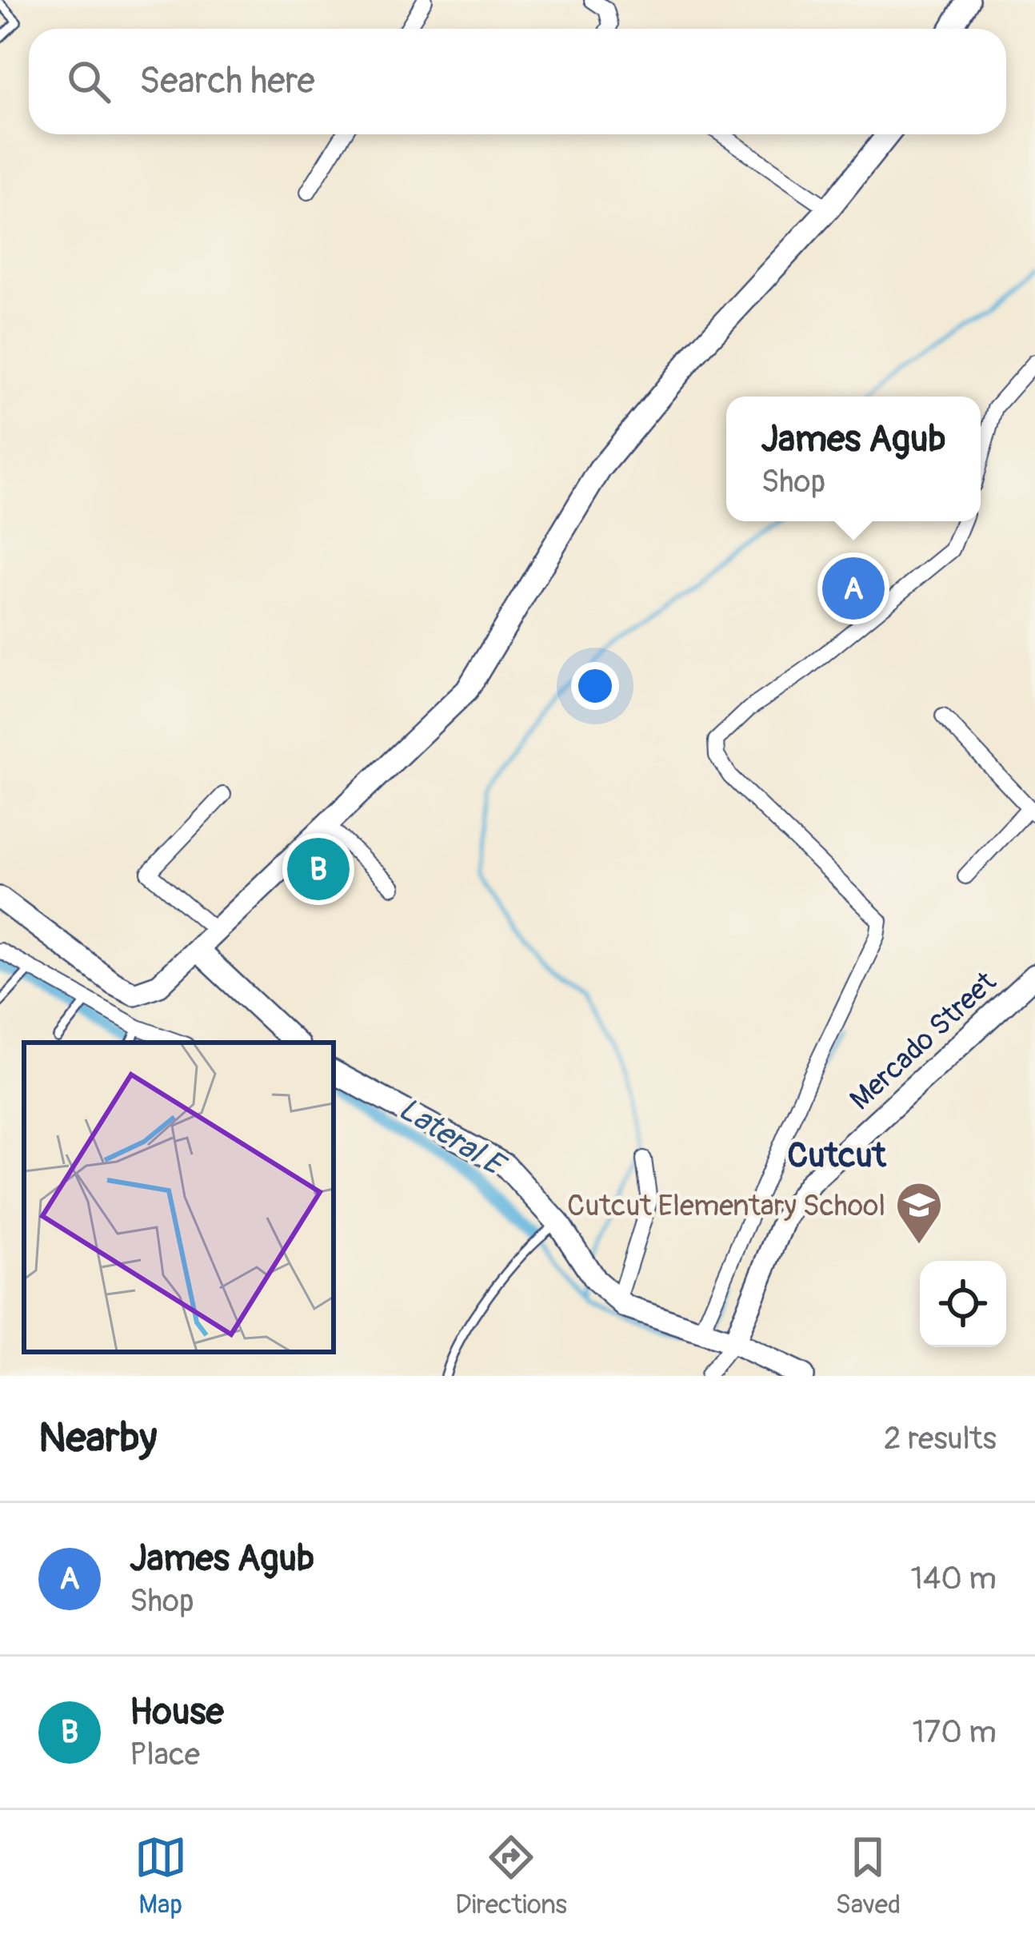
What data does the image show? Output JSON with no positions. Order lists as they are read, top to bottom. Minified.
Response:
{"streets":{"street":["Mercado Street"]},"districts":["Cutcut"],"water":["Lateral E"],"places":{"school or university":["Cutcut Elementary School"]},"page":{"search":"Search here","popup":["James Agub","Shop"],"pins":["A","B"],"heading":["Nearby","2 results"],"list":[{"mark":"A","name":"James Agub","note":"Shop","value":"140 m"},{"mark":"B","name":"House","note":"Place","value":"170 m"}],"nav":["Map","Directions","Saved"]}}
